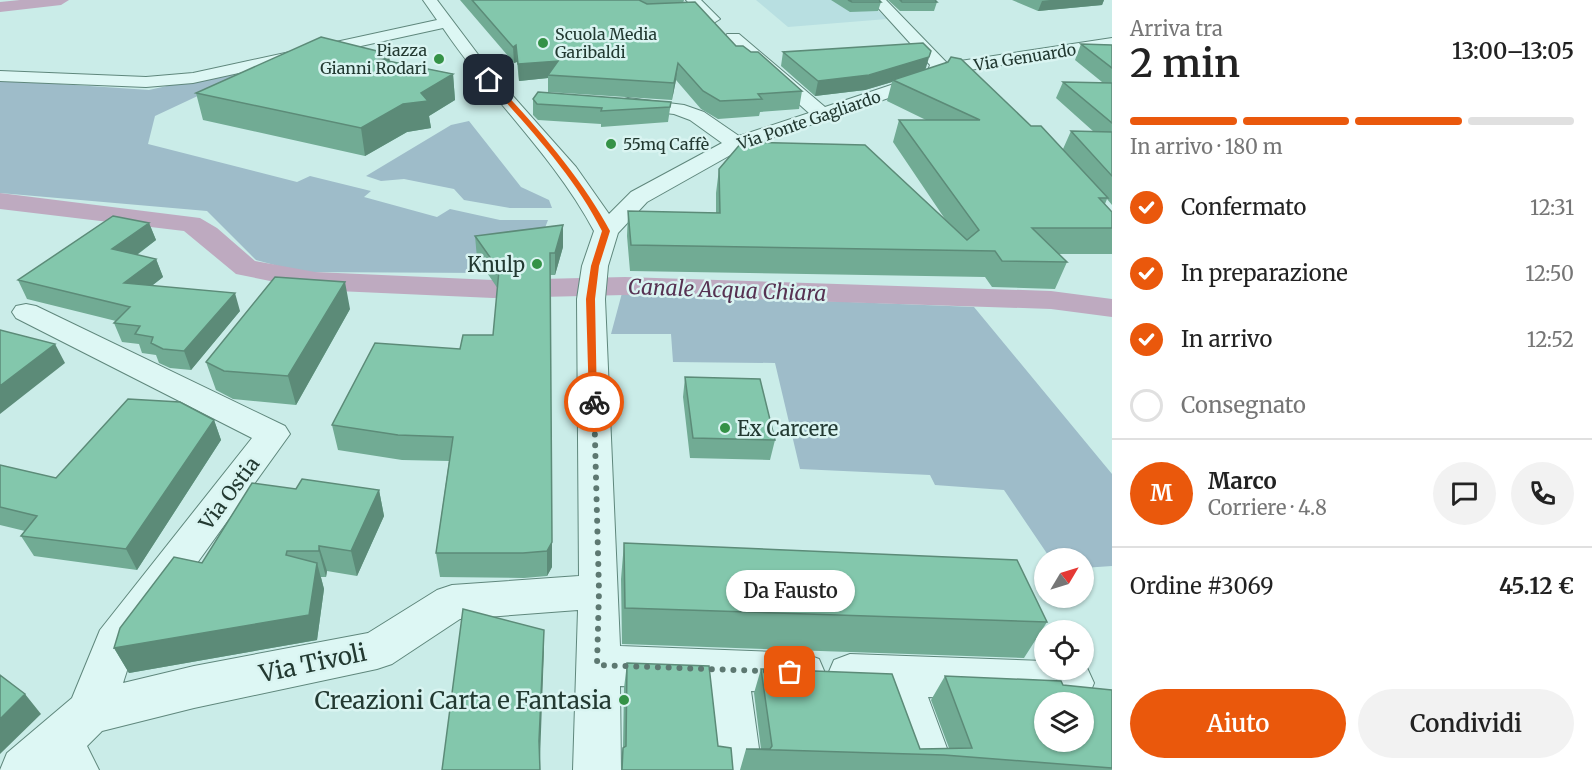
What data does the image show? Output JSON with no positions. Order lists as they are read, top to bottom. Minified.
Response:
{"streets":{"street":["Via Genuardo","Via Ponte Gagliardo","Via Ostia","Via Tivoli"]},"crossings":[["Via Genuardo","Via Ponte Gagliardo"],["Via Ostia","Via Tivoli"]],"water":["Canale Acqua Chiara"],"places":["Scuola Media Garibaldi","Piazza Gianni Rodari","55mq Caffè","Knulp","Ex Carcere","Da Fausto","Creazioni Carta e Fantasia"],"north":"top right","page":{"heading":["2 min","Arriva tra","13:00–13:05"],"panel":["Marco","Corriere · 4.8","Ordine #3069","45.12 €"],"bar":"In arrivo · 180 m","list":[["Confermato","12:31"],["In preparazione","12:50"],["In arrivo","12:52"],"Consegnato"],"round":"M","bubble":"Da Fausto","buttons":["Aiuto","Condividi"]}}
